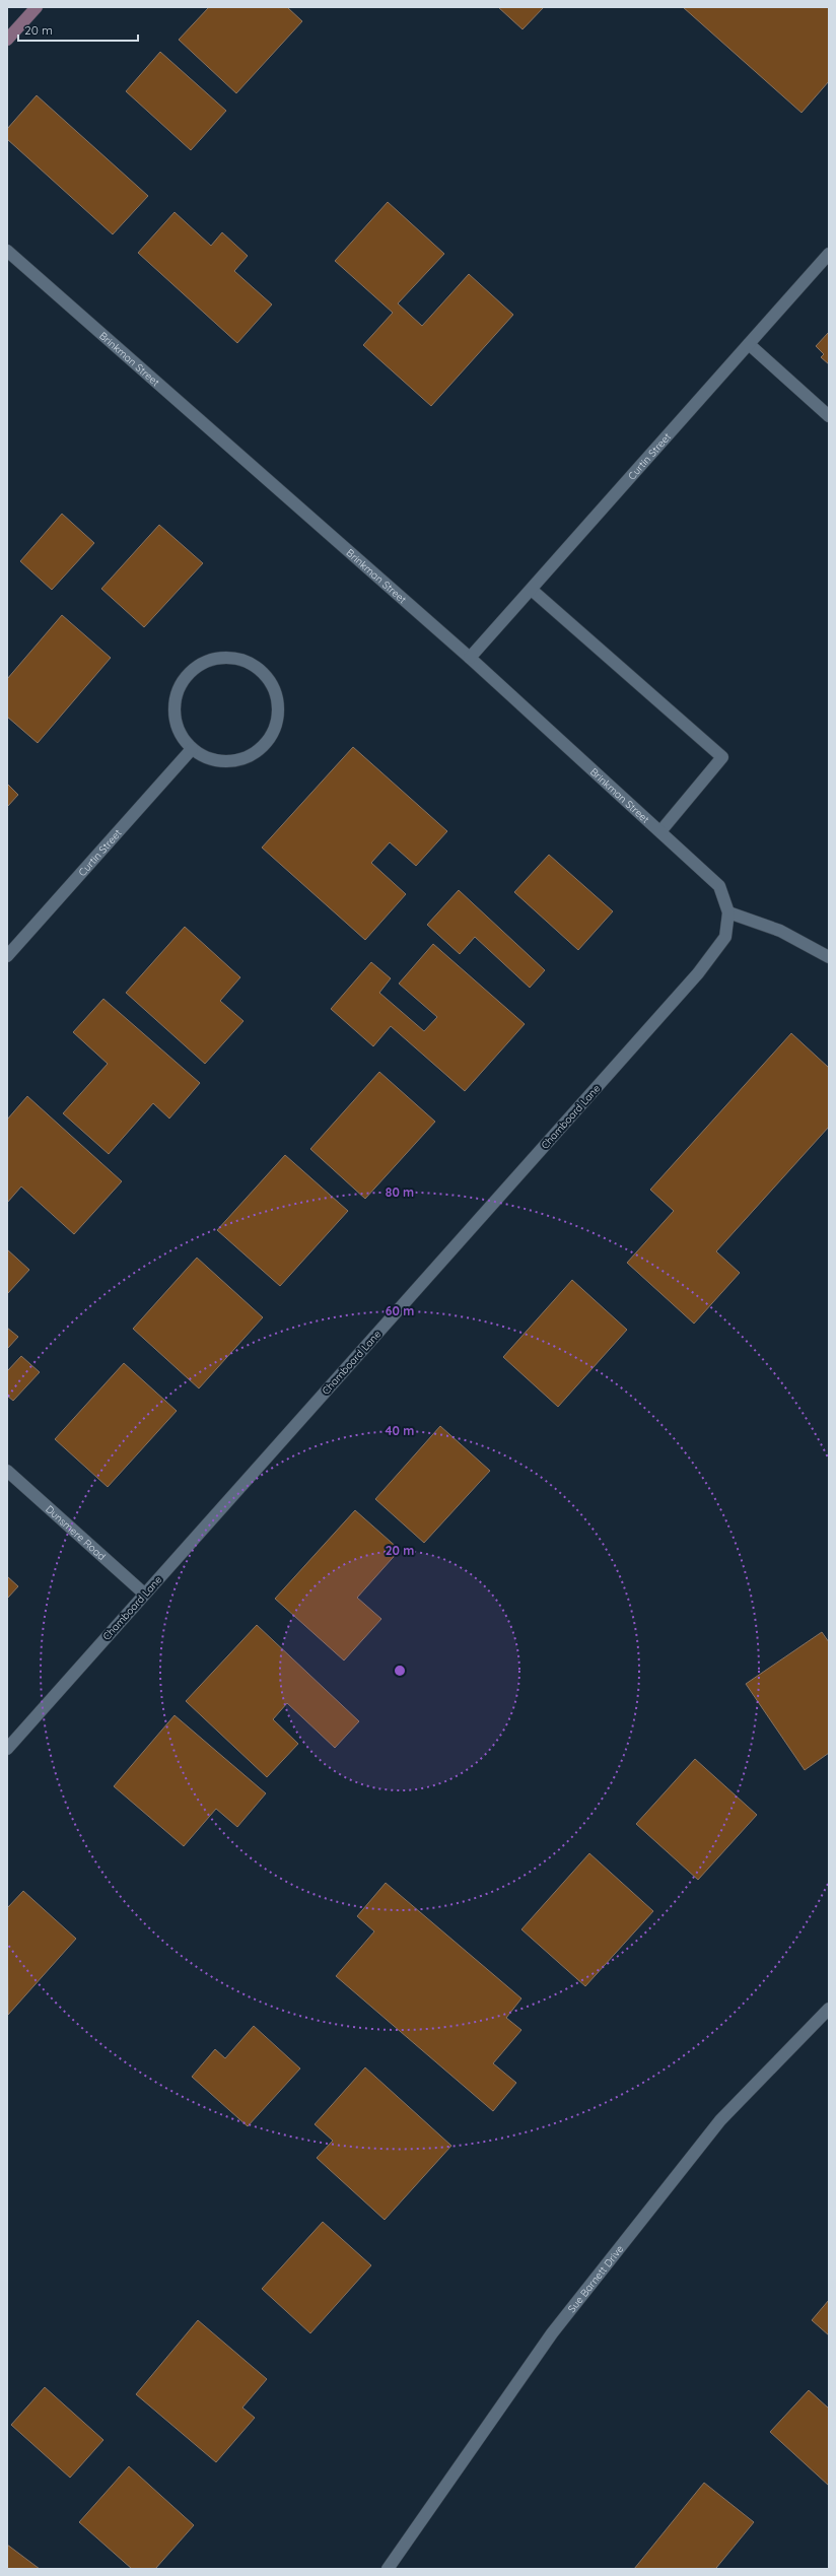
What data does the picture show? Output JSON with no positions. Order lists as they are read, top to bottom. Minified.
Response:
{"streets":{"street":["Brinkman Street","Curtin Street","Chamboard Lane","Dunsmere Road","Sue Barnett Drive"]},"crossings":[["Brinkman Street","Curtin Street"],["Brinkman Street","Chamboard Lane"],["Chamboard Lane","Dunsmere Road"]],"scale_bar":"20 m","rings":["80 m","60 m","40 m","20 m"]}
